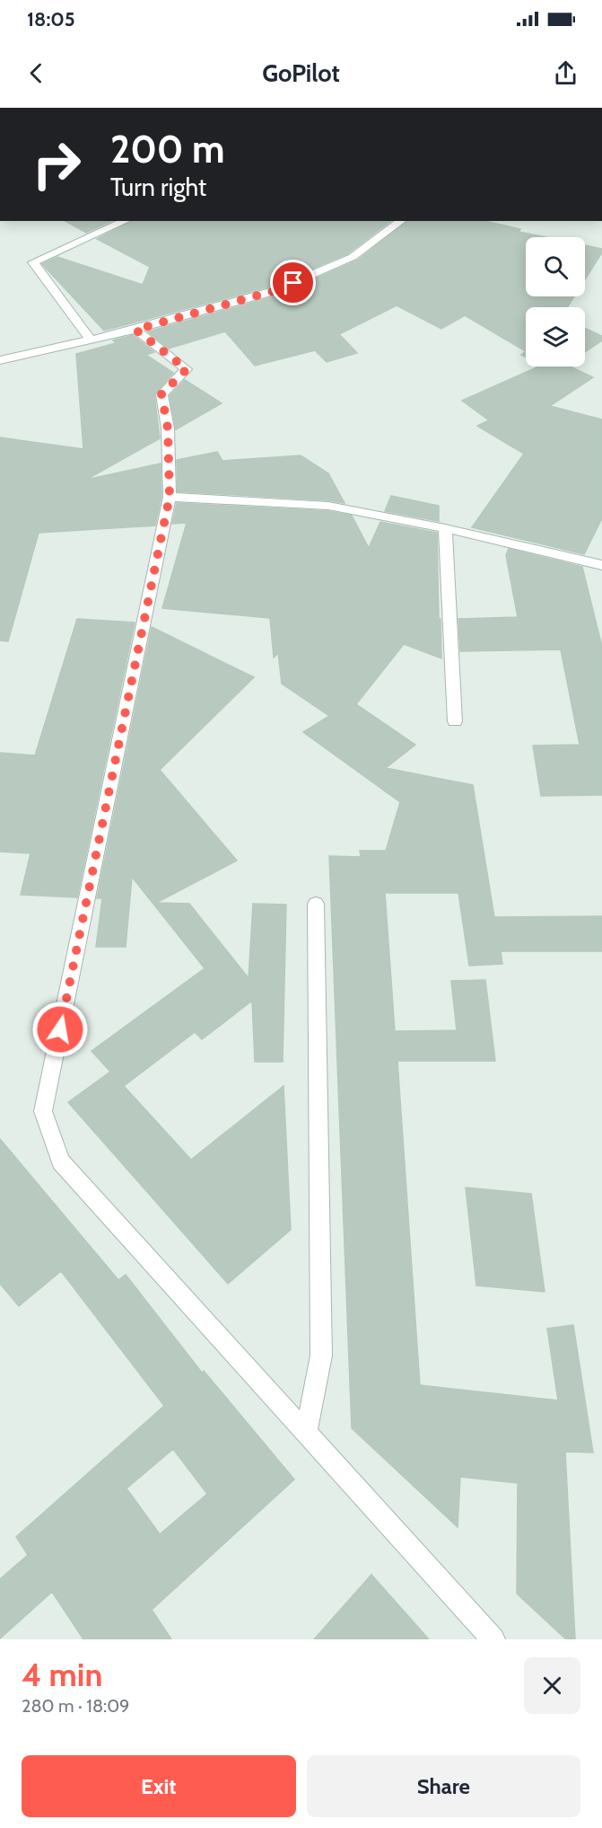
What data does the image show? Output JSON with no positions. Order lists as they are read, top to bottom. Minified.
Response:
{"page":{"status":"18:05","header":"GoPilot","turn":["200 m","Turn right"],"heading":["4 min","280 m · 18:09"],"buttons":["Exit","Share"]}}
